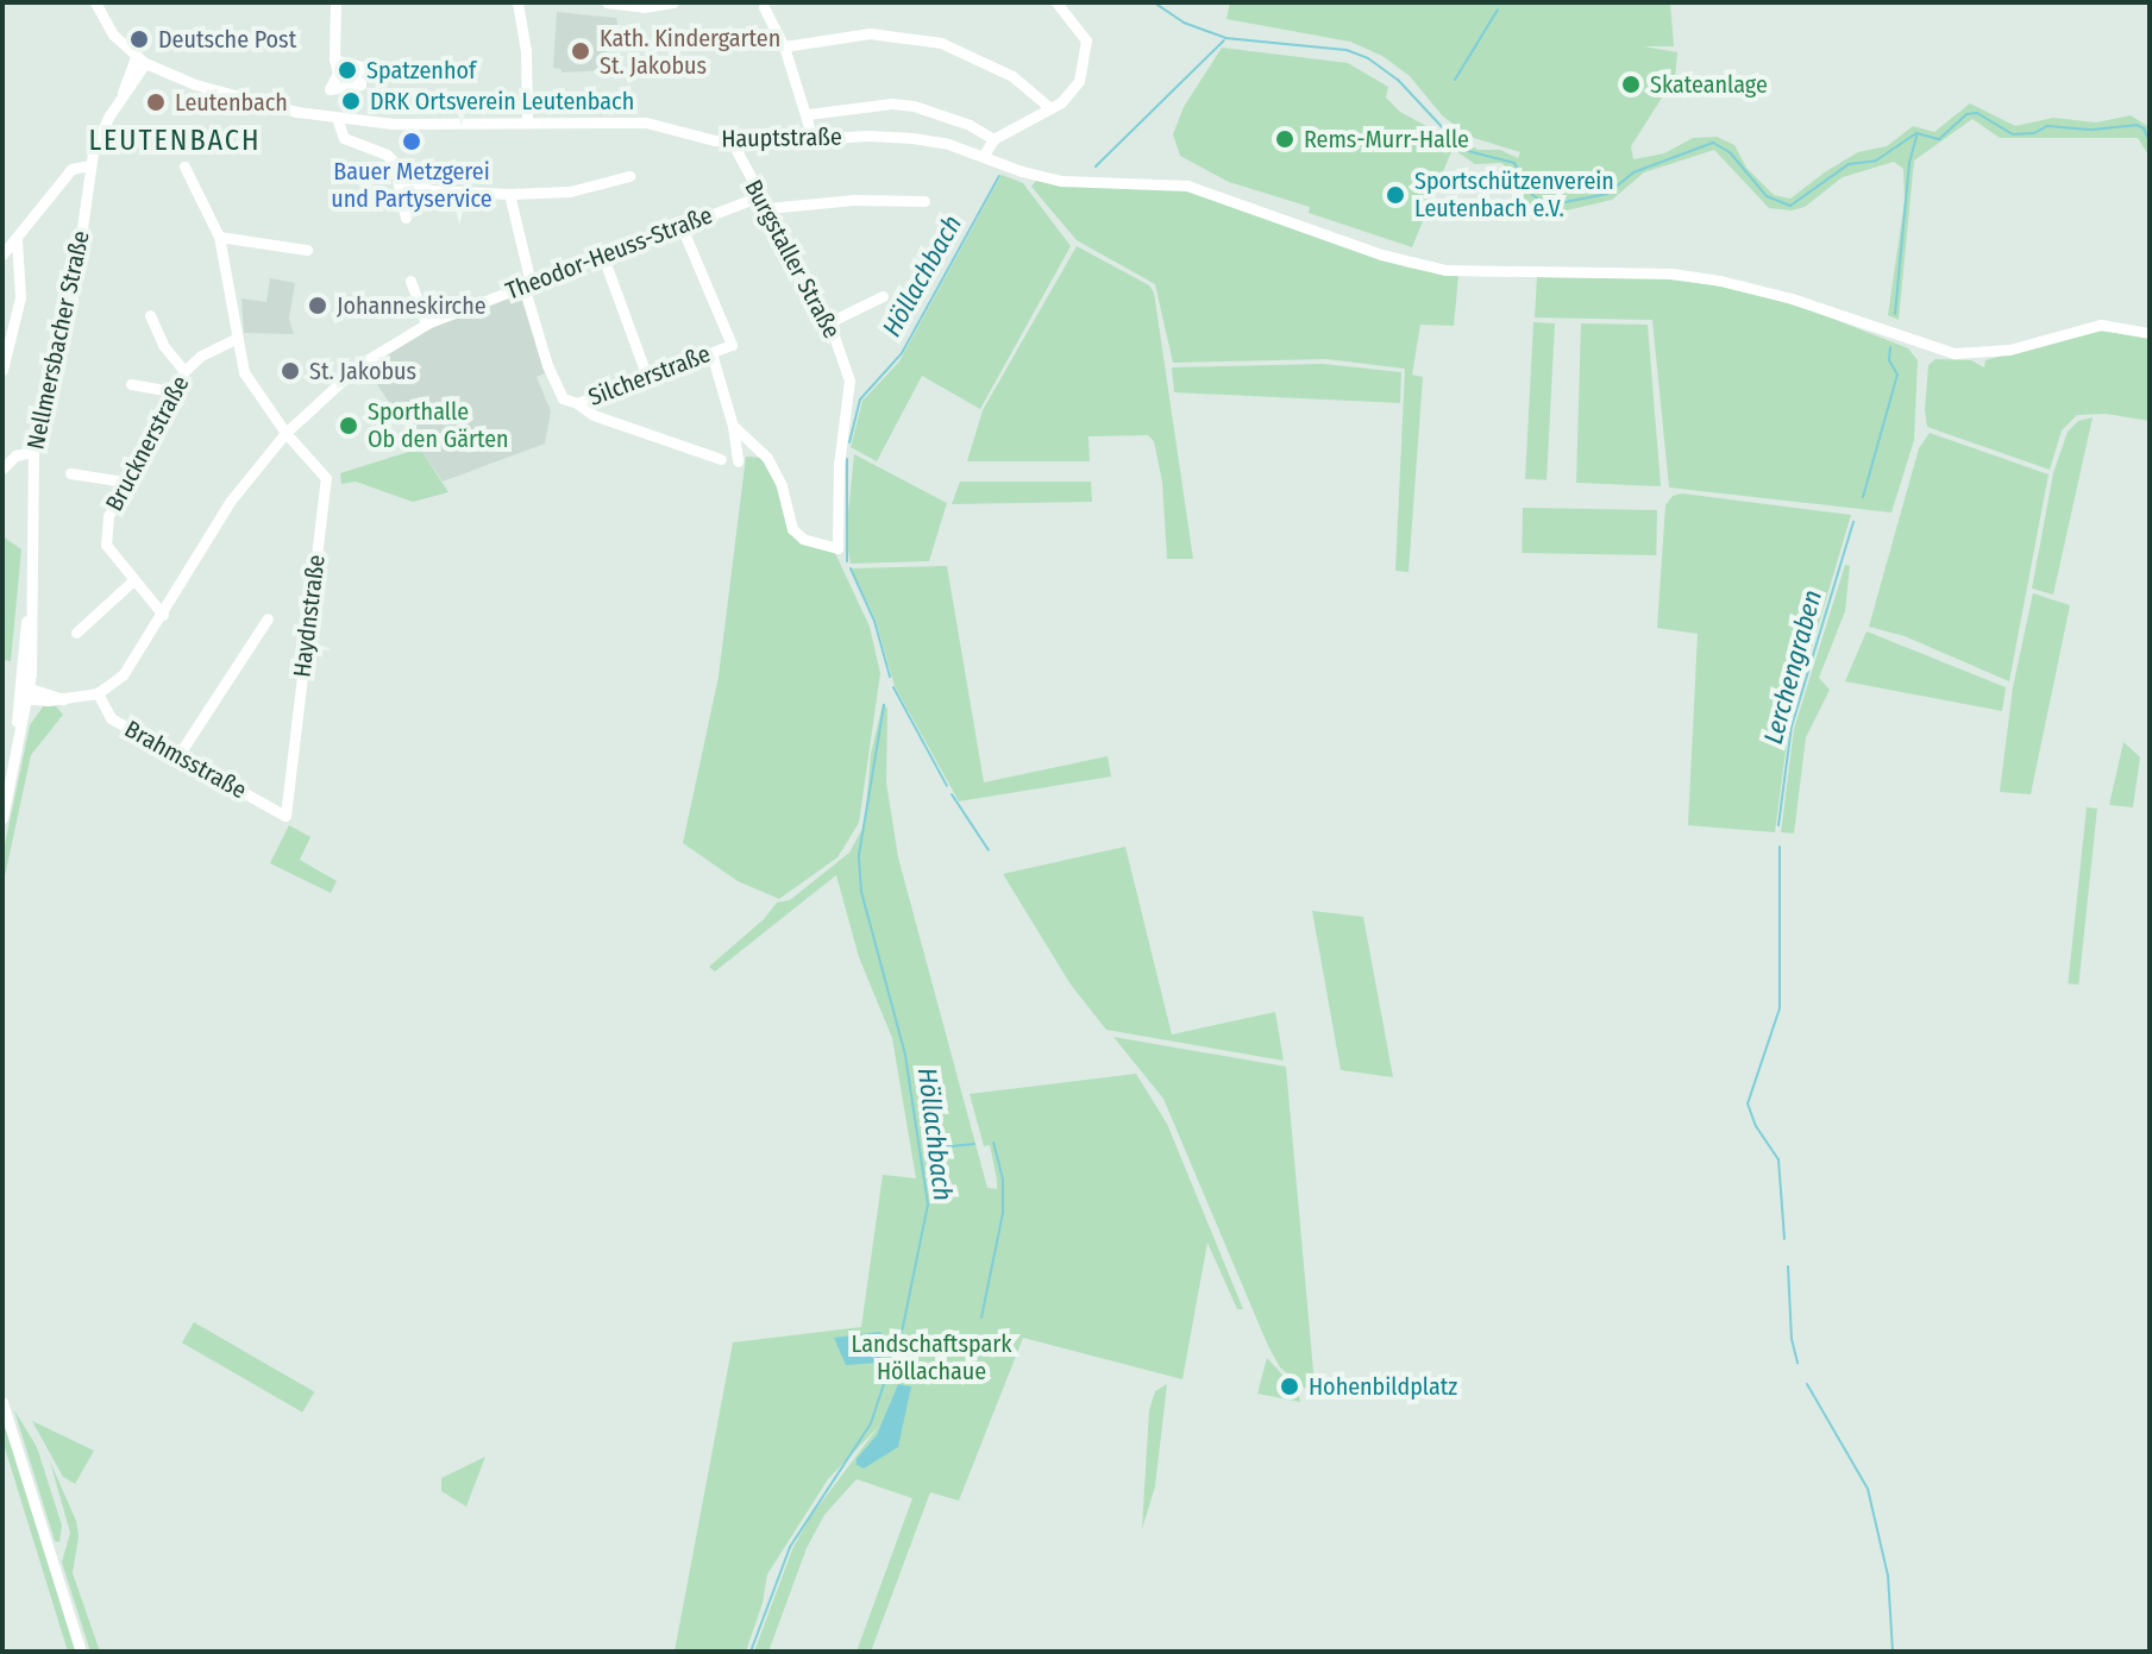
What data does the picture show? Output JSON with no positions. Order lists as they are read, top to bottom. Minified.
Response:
{"streets":{"street":["Hauptstraße","Theodor-Heuss-Straße","Burgstaller Straße","Nellmersbacher Straße","Silcherstraße","Brucknerstraße","Haydnstraße","Brahmsstraße"]},"crossings":[["Hauptstraße","Burgstaller Straße"],["Hauptstraße","Nellmersbacher Straße"],["Theodor-Heuss-Straße","Burgstaller Straße"],["Theodor-Heuss-Straße","Silcherstraße"],["Theodor-Heuss-Straße","Brucknerstraße"],["Theodor-Heuss-Straße","Haydnstraße"],["Theodor-Heuss-Straße","Brahmsstraße"],["Brucknerstraße","Haydnstraße"],["Haydnstraße","Brahmsstraße"]],"districts":["LEUTENBACH"],"water":["Höllachbach","Lerchengraben"],"parks":["Landschaftspark Höllachaue"],"places":["Deutsche Post","Kath. Kindergarten St. Jakobus","Spatzenhof","Skateanlage","DRK Ortsverein Leutenbach","Leutenbach","Rems-Murr-Halle","Bauer Metzgerei und Partyservice","Sportschützenverein Leutenbach e.V.","Johanneskirche","St. Jakobus","Sporthalle Ob den Gärten","Hohenbildplatz"]}
